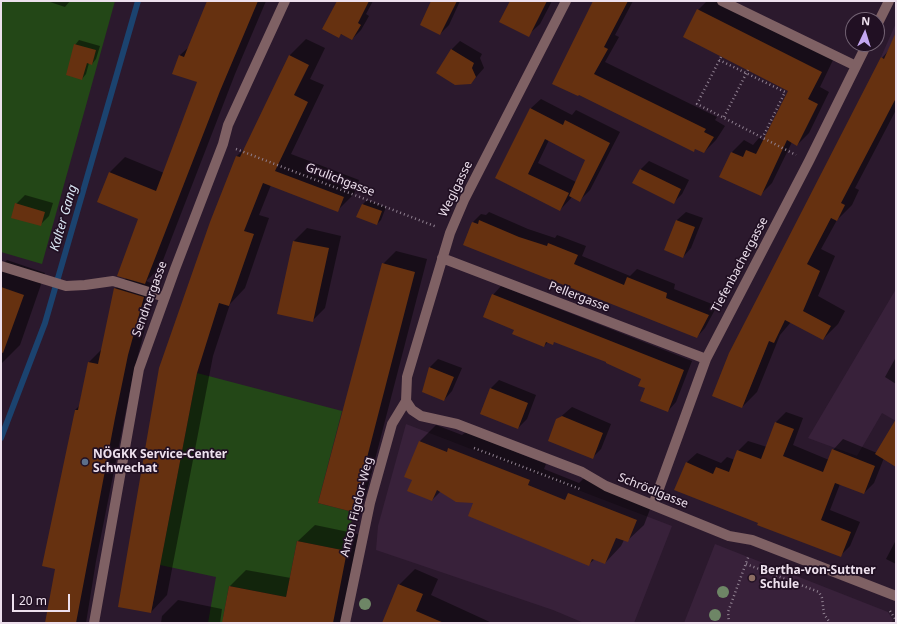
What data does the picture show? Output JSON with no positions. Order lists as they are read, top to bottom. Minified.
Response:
{"streets":{"street":["Weglgasse","Tiefenbachergasse","Pellergasse","Sendnergasse","Schrödlgasse","Anton Figdor-Weg"],"path":["Grulichgasse"]},"crossings":[["Grulichgasse","Weglgasse"],["Grulichgasse","Sendnergasse"],["Weglgasse","Pellergasse"],["Weglgasse","Schrödlgasse"],["Weglgasse","Anton Figdor-Weg"],["Tiefenbachergasse","Pellergasse"],["Tiefenbachergasse","Schrödlgasse"],["Schrödlgasse","Anton Figdor-Weg"]],"water":["Kalter Gang"],"places":["NÖGKK Service-Center Schwechat","Bertha-von-Suttner Schule"],"scale_bar":"20 m","north":"top"}
